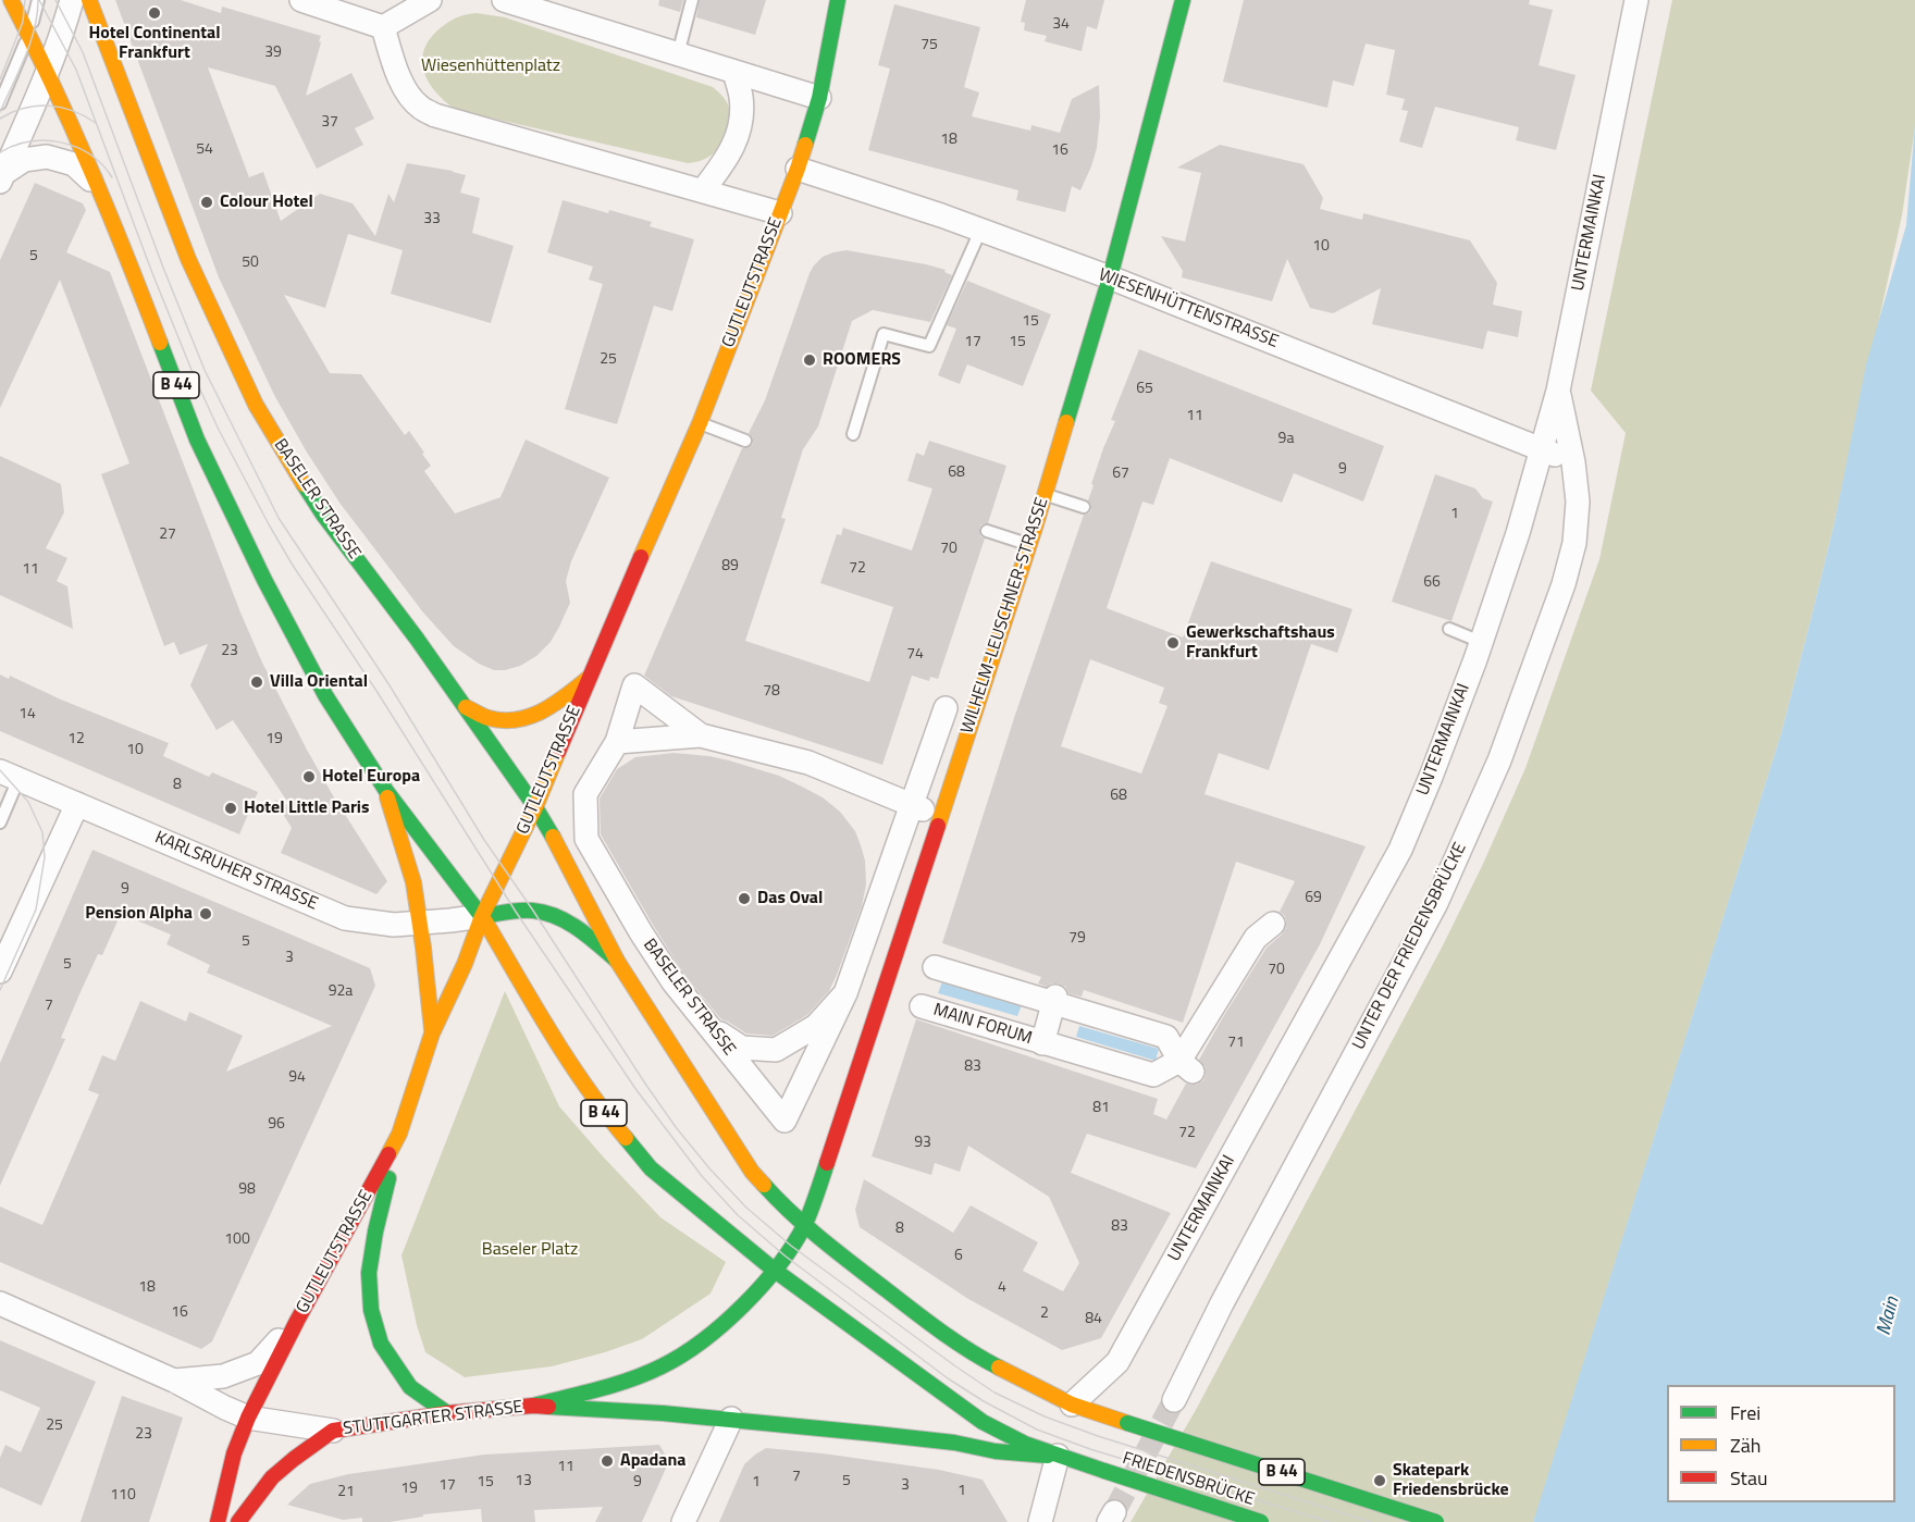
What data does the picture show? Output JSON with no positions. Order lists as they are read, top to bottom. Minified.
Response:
{"streets":{"main road":["GUTLEUTSTRASSE","B 44","BASELER STRASSE","WILHELM-LEUSCHNER-STRASSE","STUTTGARTER STRASSE","FRIEDENSBRÜCKE"],"street":["UNTERMAINKAI","WIESENHÜTTENSTRASSE","KARLSRUHER STRASSE","UNTER DER FRIEDENSBRÜCKE","MAIN FORUM"]},"crossings":[["UNTERMAINKAI","WIESENHÜTTENSTRASSE"],["UNTERMAINKAI","B 44"],["UNTERMAINKAI","UNTER DER FRIEDENSBRÜCKE"],["UNTERMAINKAI","FRIEDENSBRÜCKE"],["GUTLEUTSTRASSE","WIESENHÜTTENSTRASSE"],["GUTLEUTSTRASSE","B 44"],["GUTLEUTSTRASSE","BASELER STRASSE"],["GUTLEUTSTRASSE","KARLSRUHER STRASSE"],["GUTLEUTSTRASSE","STUTTGARTER STRASSE"],["WIESENHÜTTENSTRASSE","WILHELM-LEUSCHNER-STRASSE"],["WIESENHÜTTENSTRASSE","UNTER DER FRIEDENSBRÜCKE"],["B 44","BASELER STRASSE"],["B 44","WILHELM-LEUSCHNER-STRASSE"],["B 44","KARLSRUHER STRASSE"],["B 44","STUTTGARTER STRASSE"],["B 44","FRIEDENSBRÜCKE"],["BASELER STRASSE","WILHELM-LEUSCHNER-STRASSE"]],"water":["Main"],"parks":["Wiesenhüttenplatz","Baseler Platz"],"places":["Hotel Continental Frankfurt","Colour Hotel","ROOMERS","Gewerkschaftshaus Frankfurt","Villa Oriental","Hotel Europa","Hotel Little Paris","Das Oval","Pension Alpha","Apadana","Skatepark Friedensbrücke"],"house_numbers":["34","75","39","37","18","54","16","33","10","5","50","15","17","15","25","65","11","9a","9","68","67","1","27","70","89","72","11","66","23","74","78","14","12","19","10","8","68","9","69","79","5","3","5","70","92a","7","71","83","94","81","96","72","93","98","83","8","100","6","18","4","16","2","84","25","23","11","7","13","5","15","9","1","17","3","19","1","21","110"],"legend":["Frei","Zäh","Stau"]}
